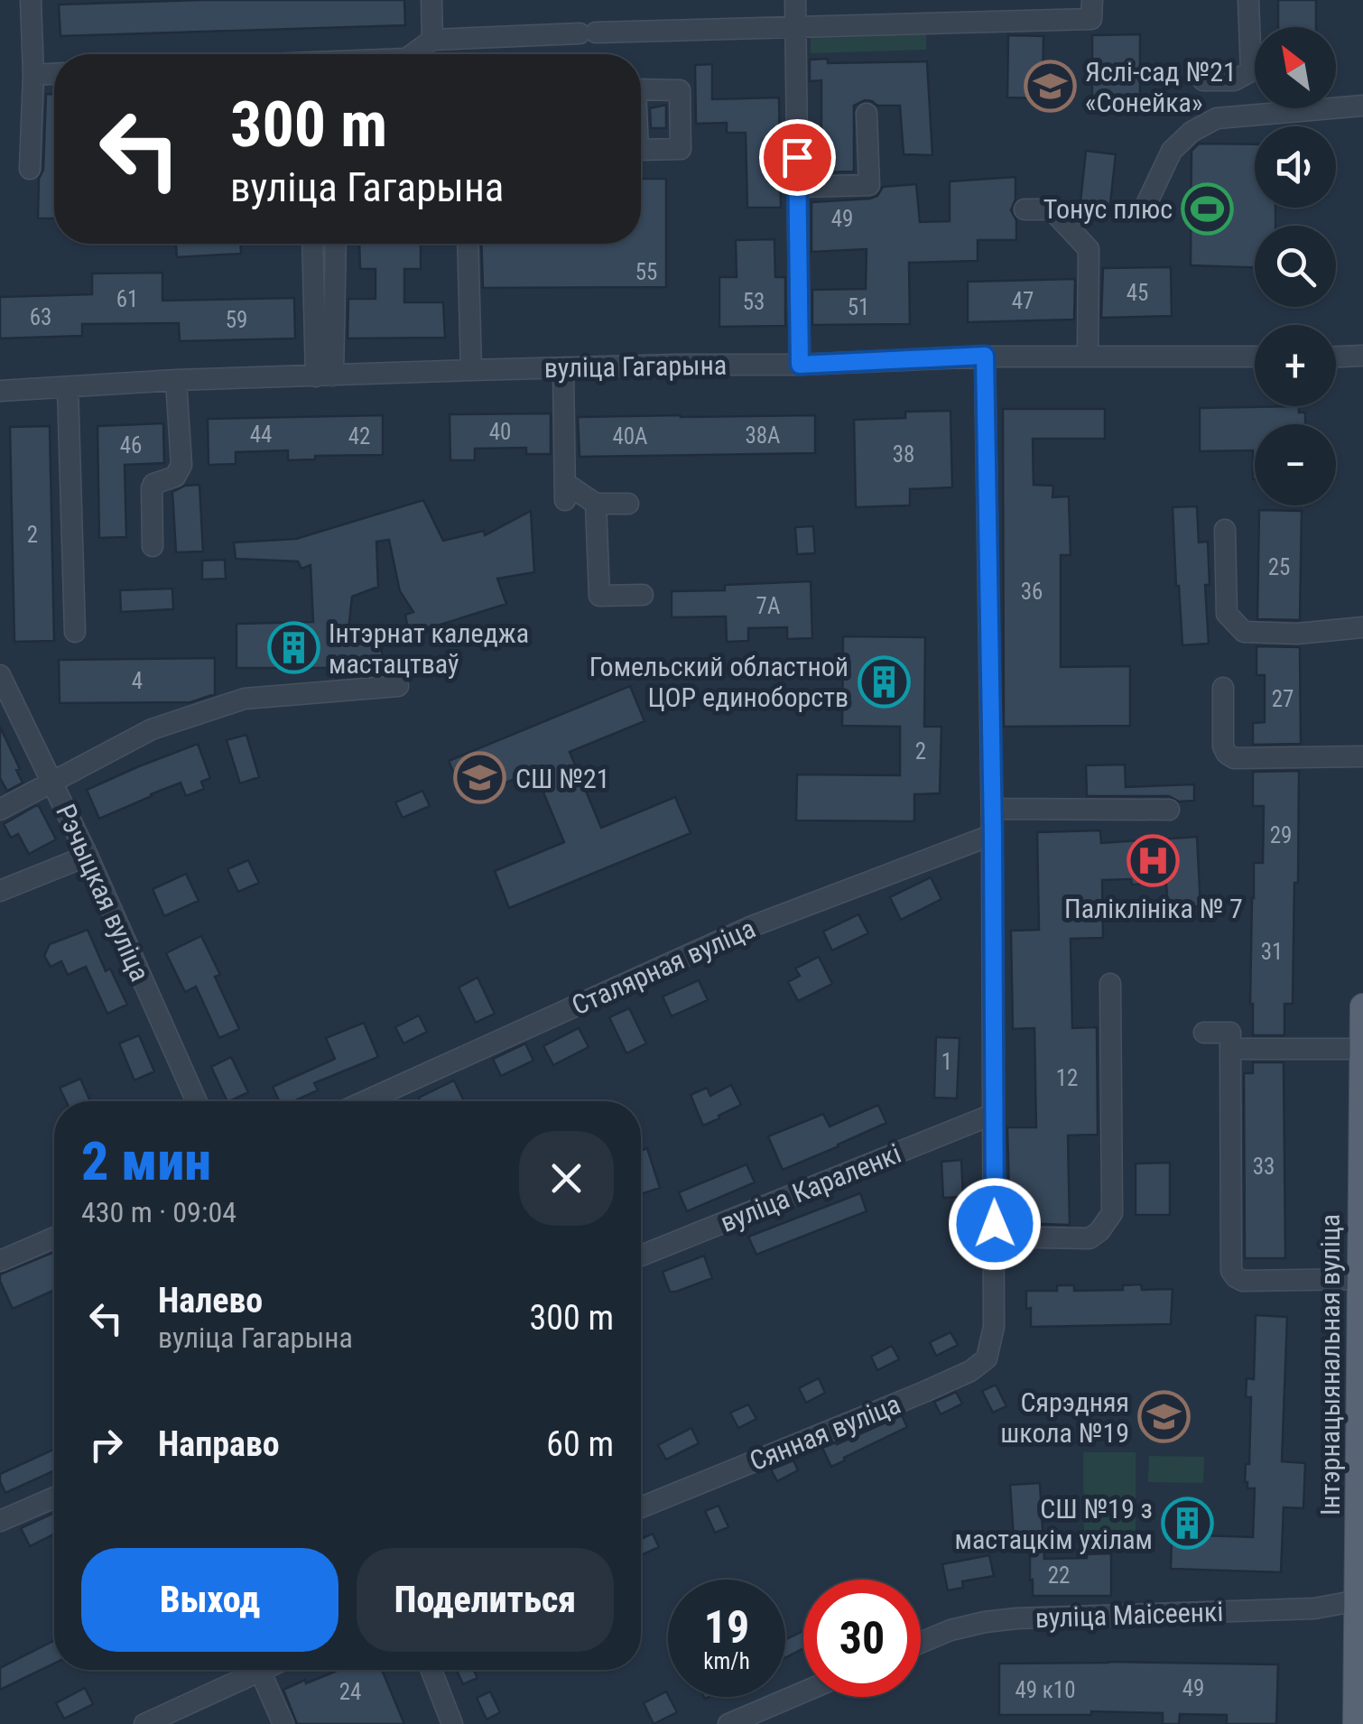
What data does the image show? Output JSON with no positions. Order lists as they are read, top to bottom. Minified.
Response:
{"streets":{"main road":["Інтэрнацыянальная вуліца"],"street":["вуліца Гагарына","Рэчыцкая вуліца","Сталярная вуліца","вуліца Караленкі","Сянная вуліца","вуліца Маісеенкі"]},"crossings":[["Інтэрнацыянальная вуліца","вуліца Маісеенкі"]],"places":{"school or university":["Яслі-сад №21 «Сонейка»","СШ №21","Сярэдняя школа №19"],"sports":["Тонус плюс"],"building":["Інтэрнат каледжа мастацтваў","Гомельский областной ЦОР единоборств","СШ №19 з мастацкім ухілам"],"hospital":["Паліклініка № 7"]},"house_numbers":["49","55","45","61","47","53","51","63","59","40","44","38А","42","40А","46","38","2","25","36","7А","4","27","2","29","31","1","12","33","22","49","49 к10","24"],"north":"top left","page":{"map_buttons":["+","−"],"turn":["300 m","вуліца Гагарына"],"heading":["2 мин","430 m · 09:04"],"list":[{"name":"Налево","note":"вуліца Гагарына","value":"300 m"},{"name":"Направо","value":"60 m"}],"buttons":["Выход","Поделиться"],"speed":"19 km/h","limit":"30"}}
